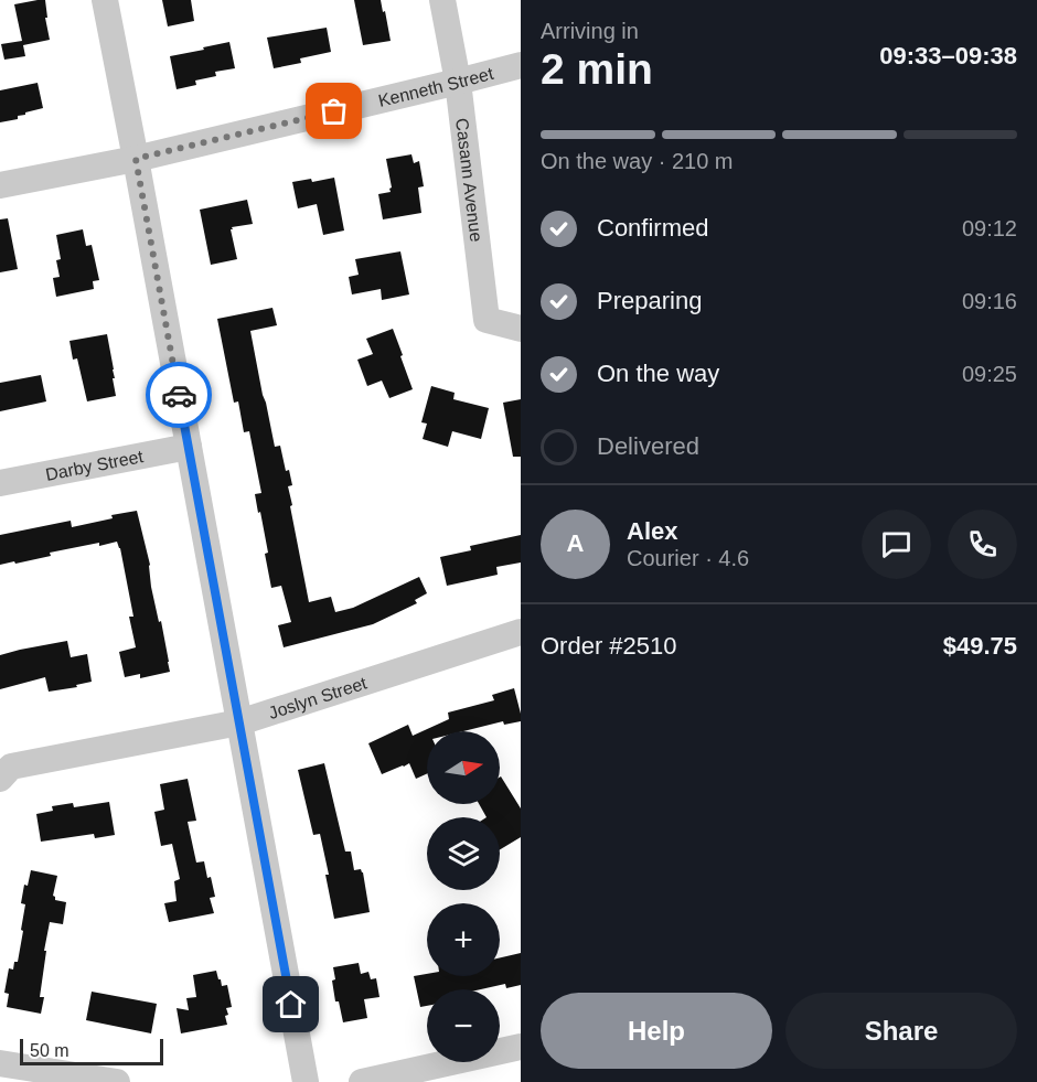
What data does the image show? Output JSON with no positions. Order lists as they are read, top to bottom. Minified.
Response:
{"streets":{"street":["Kenneth Street","Casann Avenue","Darby Street","Joslyn Street"]},"crossings":[["Kenneth Street","Casann Avenue"]],"scale_bar":"50 m","north":"right","page":{"heading":["2 min","Arriving in","09:33–09:38"],"panel":["Alex","Courier · 4.6","Order #2510","$49.75"],"bar":"On the way · 210 m","list":[["Confirmed","09:12"],["Preparing","09:16"],["On the way","09:25"],"Delivered"],"round":"A","map_buttons":["+","−"],"buttons":["Help","Share"],"scale":"50 m"}}
